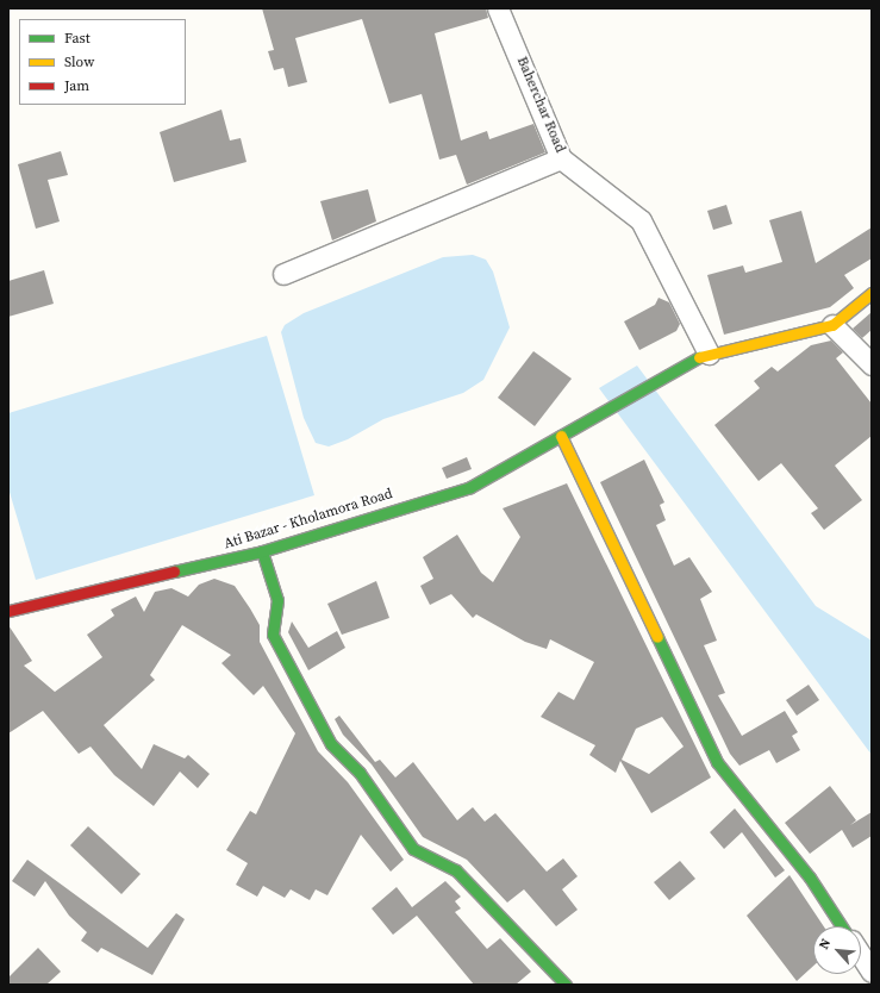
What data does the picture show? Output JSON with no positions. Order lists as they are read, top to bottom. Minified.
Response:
{"streets":{"street":["Baherchar Road","Ati Bazar - Kholamora Road"]},"crossings":[["Baherchar Road","Ati Bazar - Kholamora Road"]],"legend":["Fast","Slow","Jam"],"north":"top left"}
